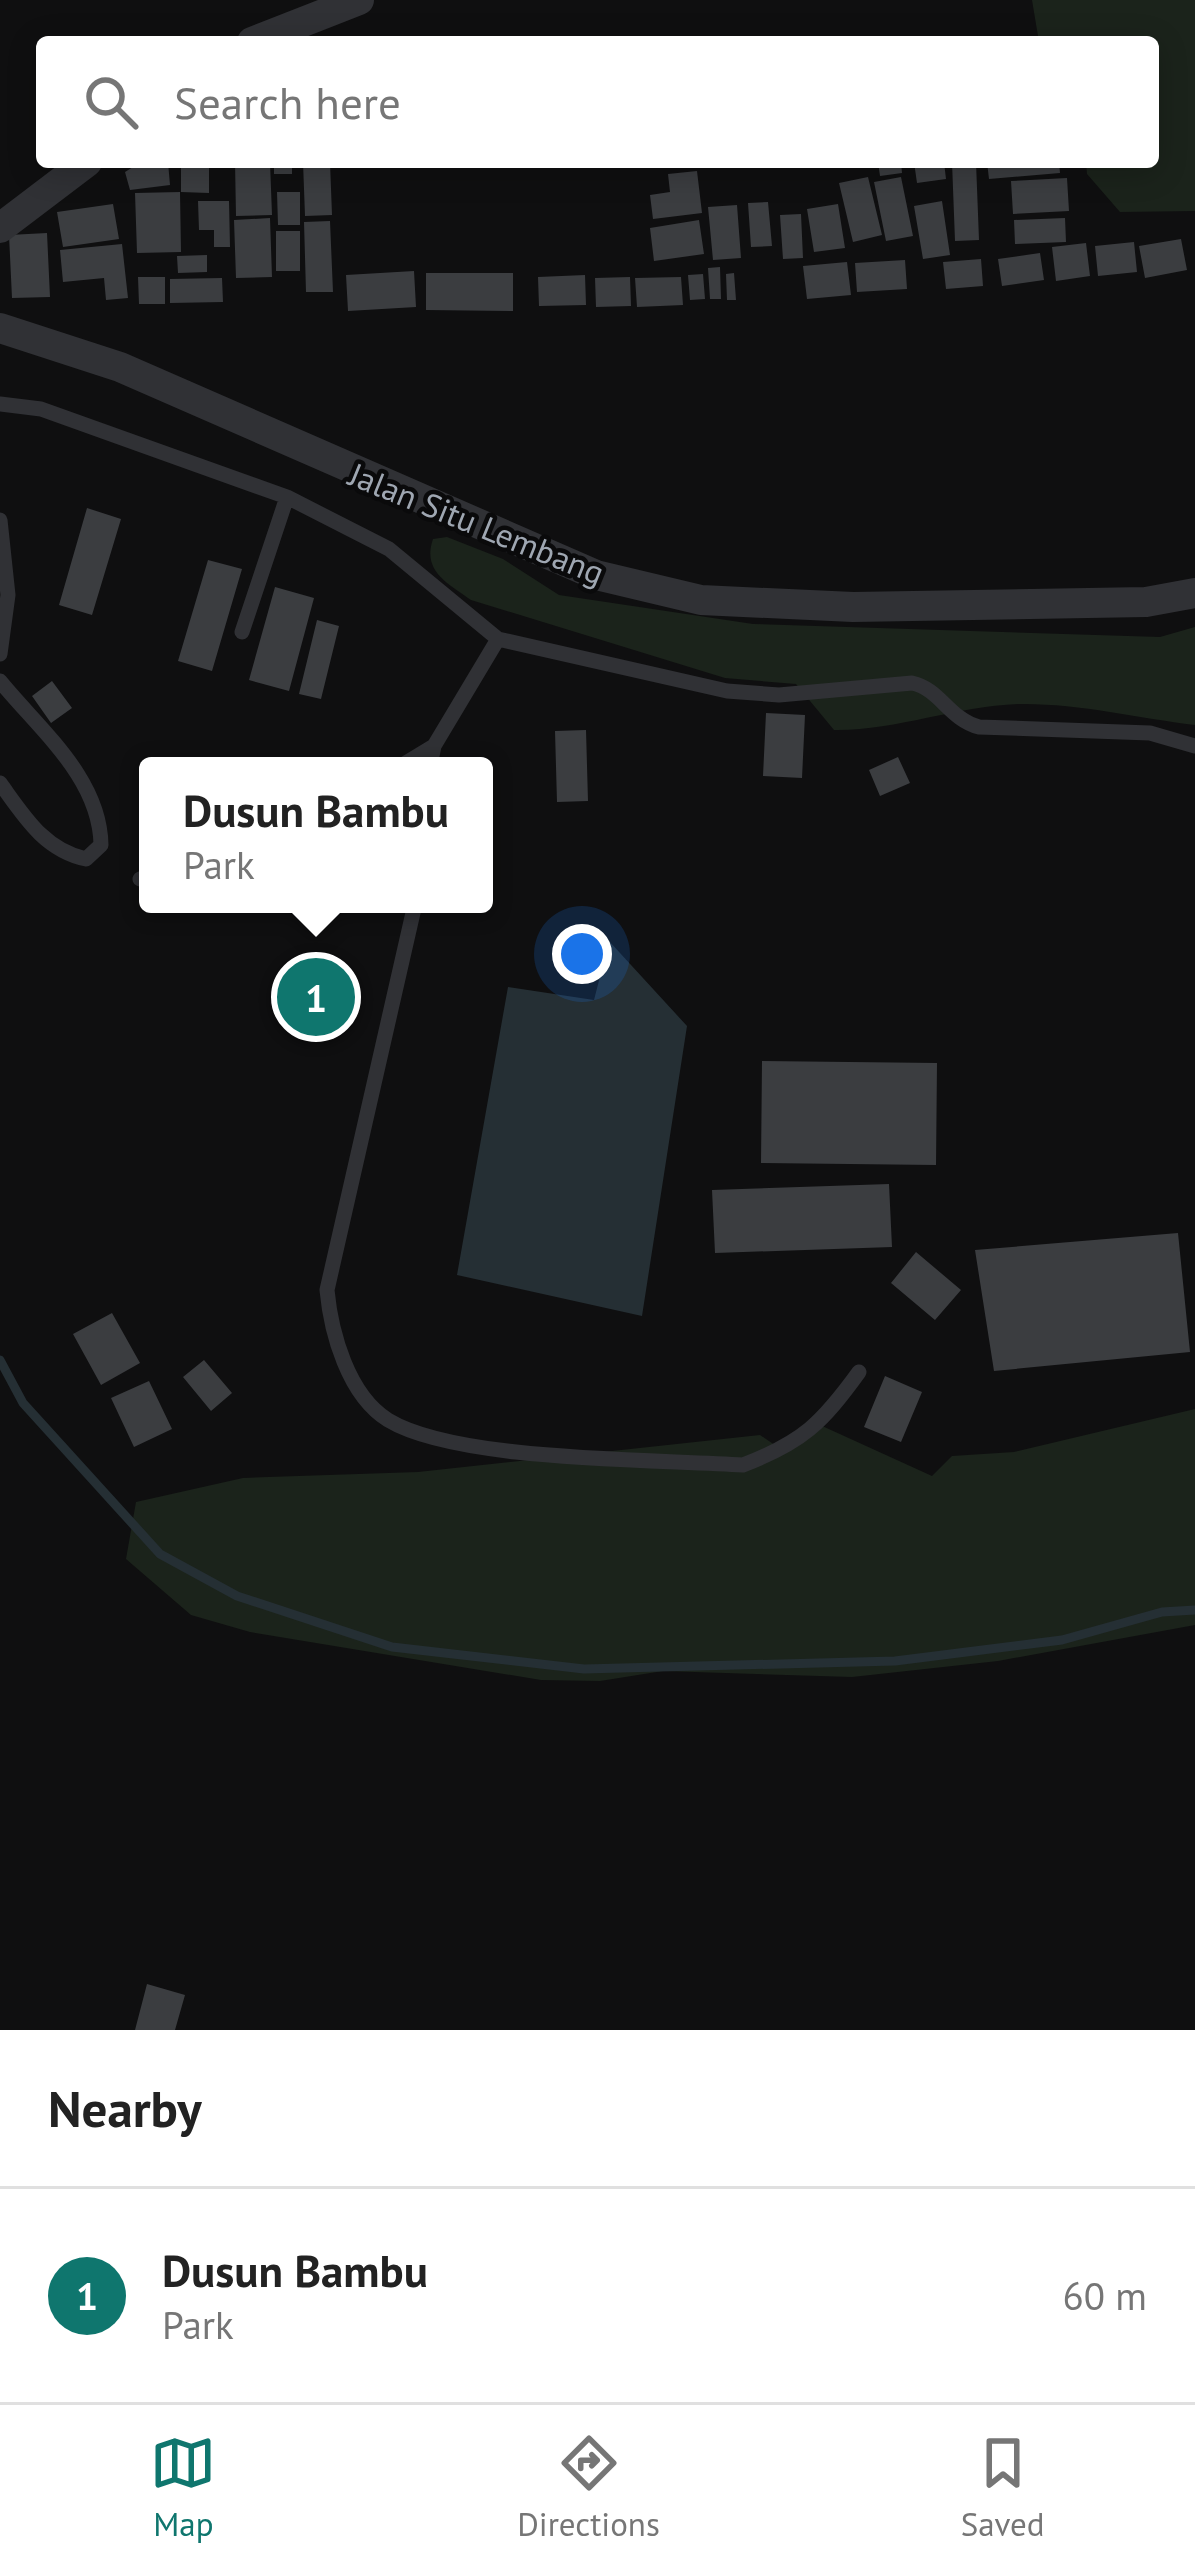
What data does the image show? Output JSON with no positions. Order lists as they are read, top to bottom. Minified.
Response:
{"streets":{"street":["Jalan Situ Lembang"]},"page":{"search":"Search here","popup":["Dusun Bambu","Park"],"pins":"1","heading":"Nearby","list":[{"mark":"1","name":"Dusun Bambu","note":"Park","value":"60 m"}],"nav":["Map","Directions","Saved"]}}
